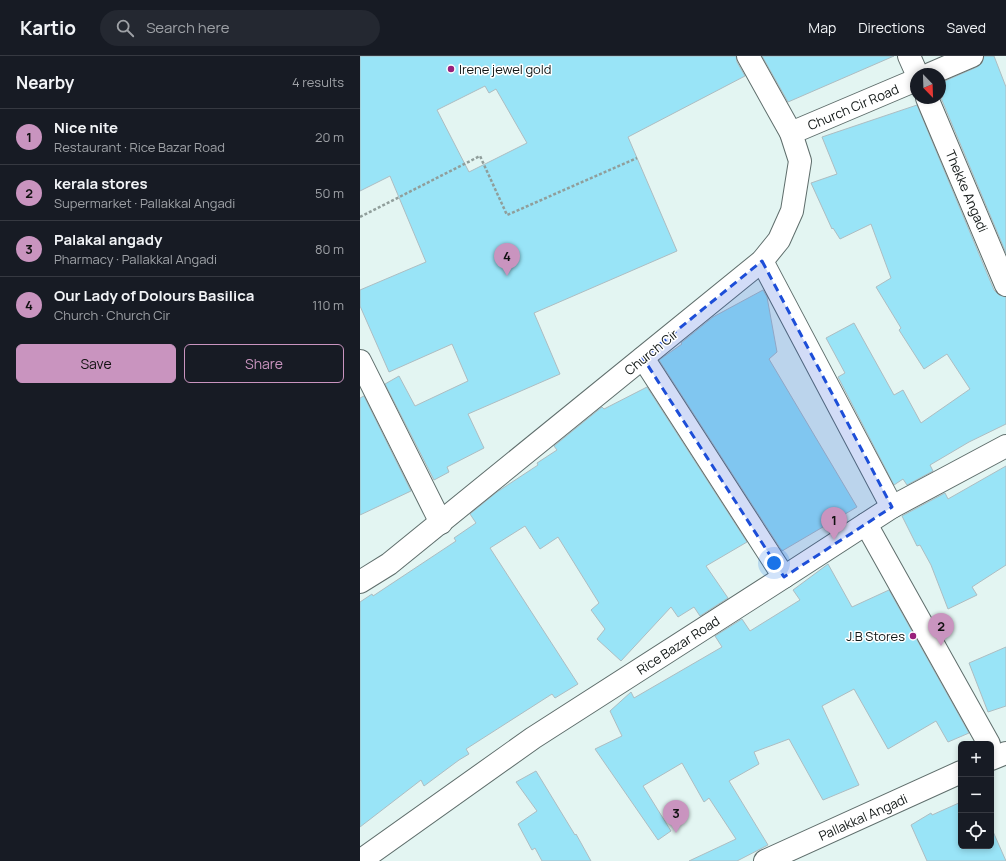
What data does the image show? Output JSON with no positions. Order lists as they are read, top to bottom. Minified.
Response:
{"streets":{"street":["Church Cir Road","Thekke Angadi","Church Cir","Rice Bazar Road","Pallakkal Angadi"]},"crossings":[["Church Cir Road","Church Cir"]],"places":["Irene jewel gold","J.B Stores"],"north":"bottom right","page":{"header":"Kartio","search":"Search here","nav":["Map","Directions","Saved"],"heading":["Nearby","4 results"],"list":[{"mark":"1","name":"Nice nite","note":"Restaurant · Rice Bazar Road","value":"20 m"},{"mark":"2","name":"kerala stores","note":"Supermarket · Pallakkal Angadi","value":"50 m"},{"mark":"3","name":"Palakal angady","note":"Pharmacy · Pallakkal Angadi","value":"80 m"},{"mark":"4","name":"Our Lady of Dolours Basilica","note":"Church · Church Cir","value":"110 m"}],"pins":["4","1","2","3"],"buttons":["Save","Share"],"map_buttons":["+","−"]}}
